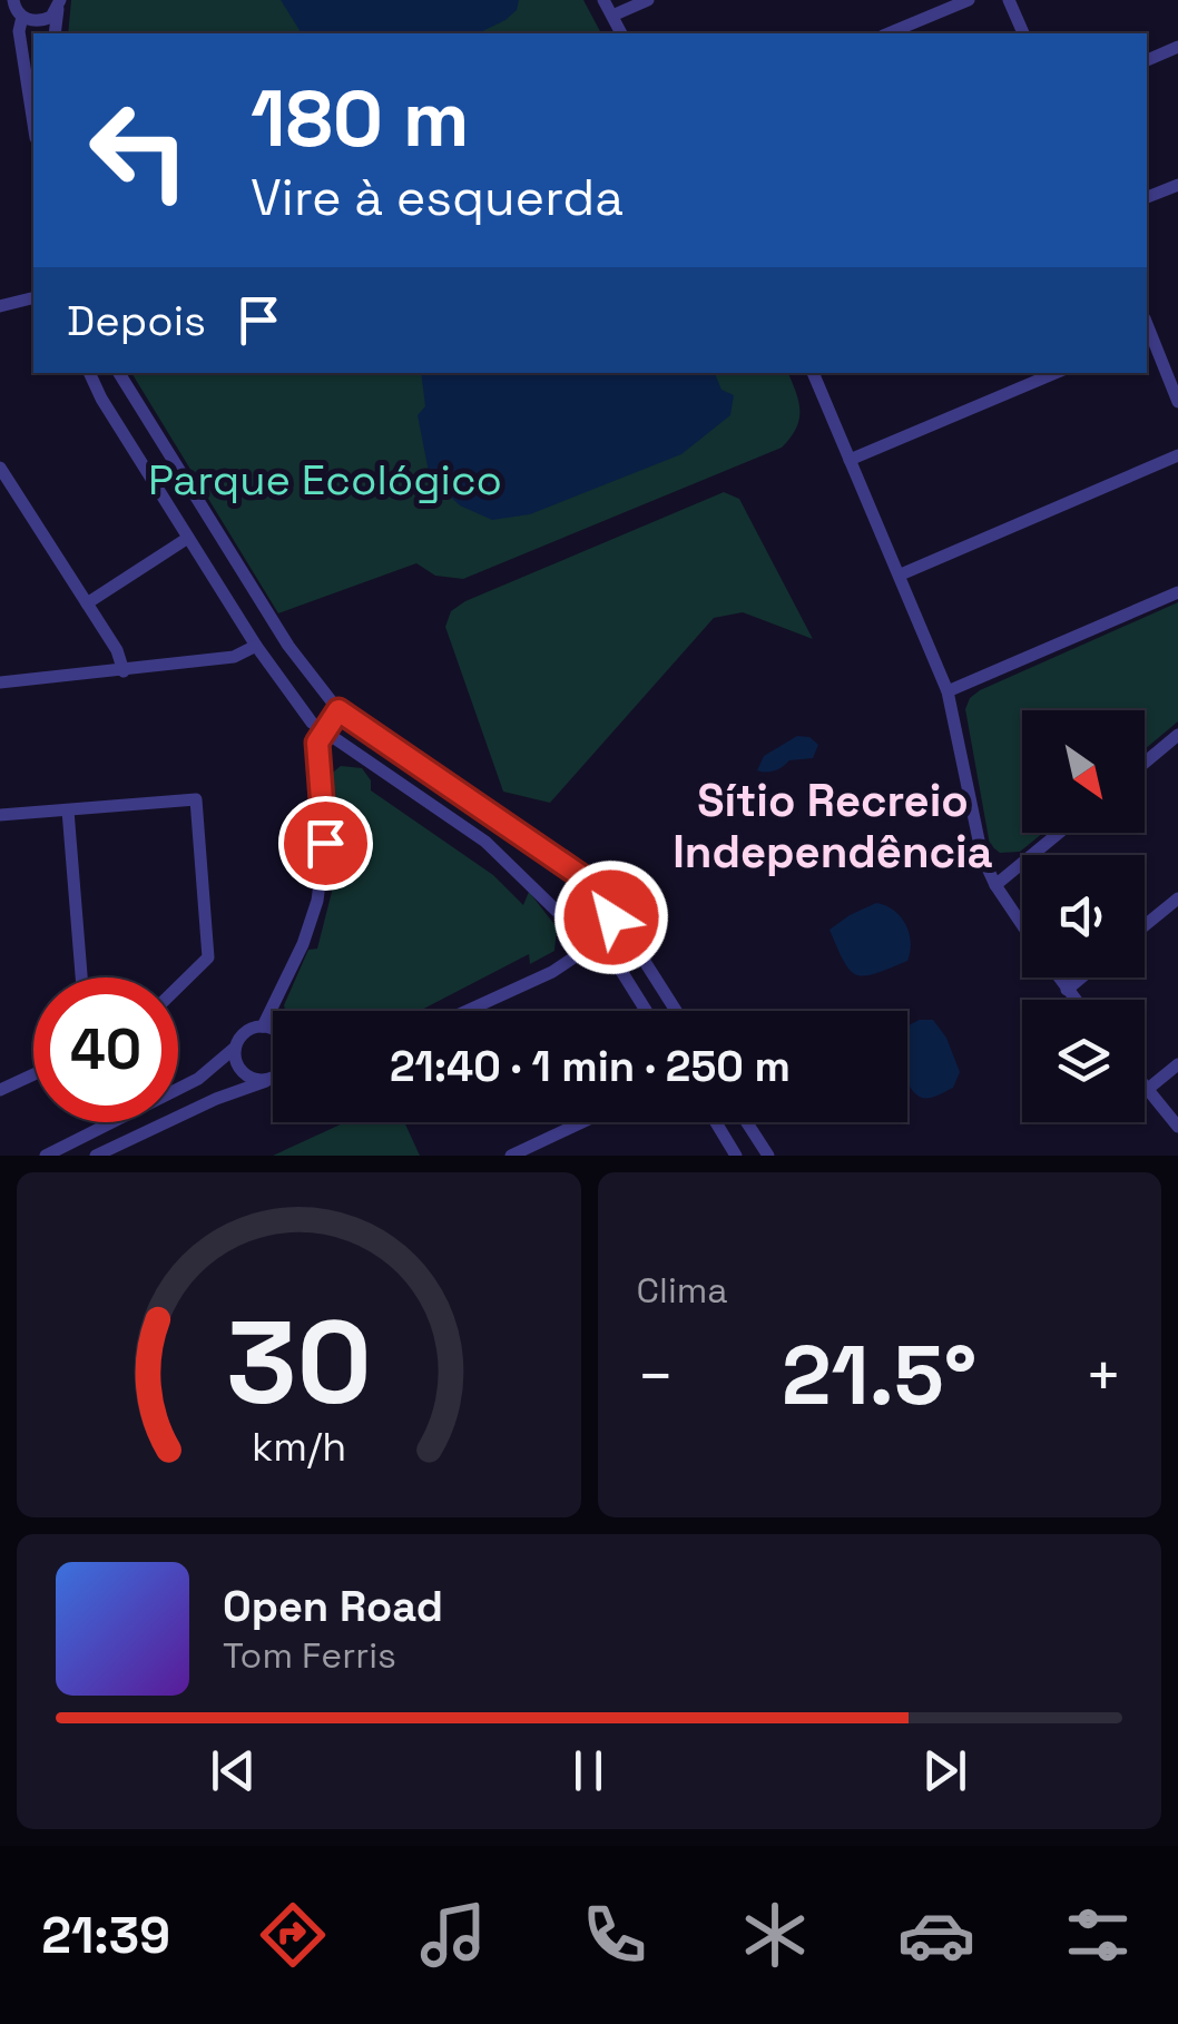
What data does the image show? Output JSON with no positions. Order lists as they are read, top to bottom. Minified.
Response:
{"districts":["Sítio Recreio Independência"],"parks":["Parque Ecológico"],"north":"bottom right","page":{"turn":["180 m","Vire à esquerda"],"then":"Depois","limit":"40","trip":"21:40 · 1 min · 250 m","tile":"Clima","heat":["−","21.5°","+"],"song":["Open Road","Tom Ferris"],"tabs":"21:39","gauge":["30","km/h"]}}
